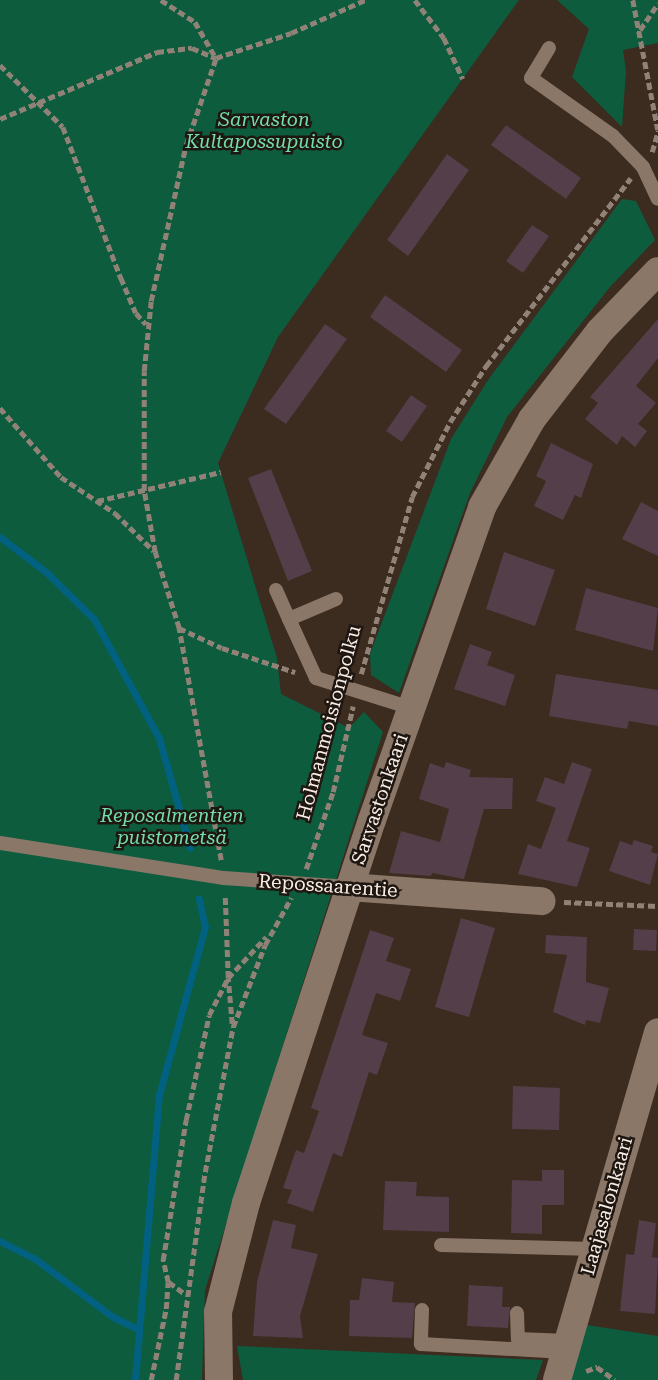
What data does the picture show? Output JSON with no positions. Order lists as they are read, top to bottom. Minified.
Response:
{"streets":{"street":["Sarvastonkaari","Repossaarentie","Laajasalonkaari"],"path":["Holmanmoisionpolku"]},"crossings":[["Holmanmoisionpolku","Repossaarentie"],["Sarvastonkaari","Repossaarentie"]],"parks":["Sarvaston Kultapossupuisto","Reposalmentien puistometsä"]}
